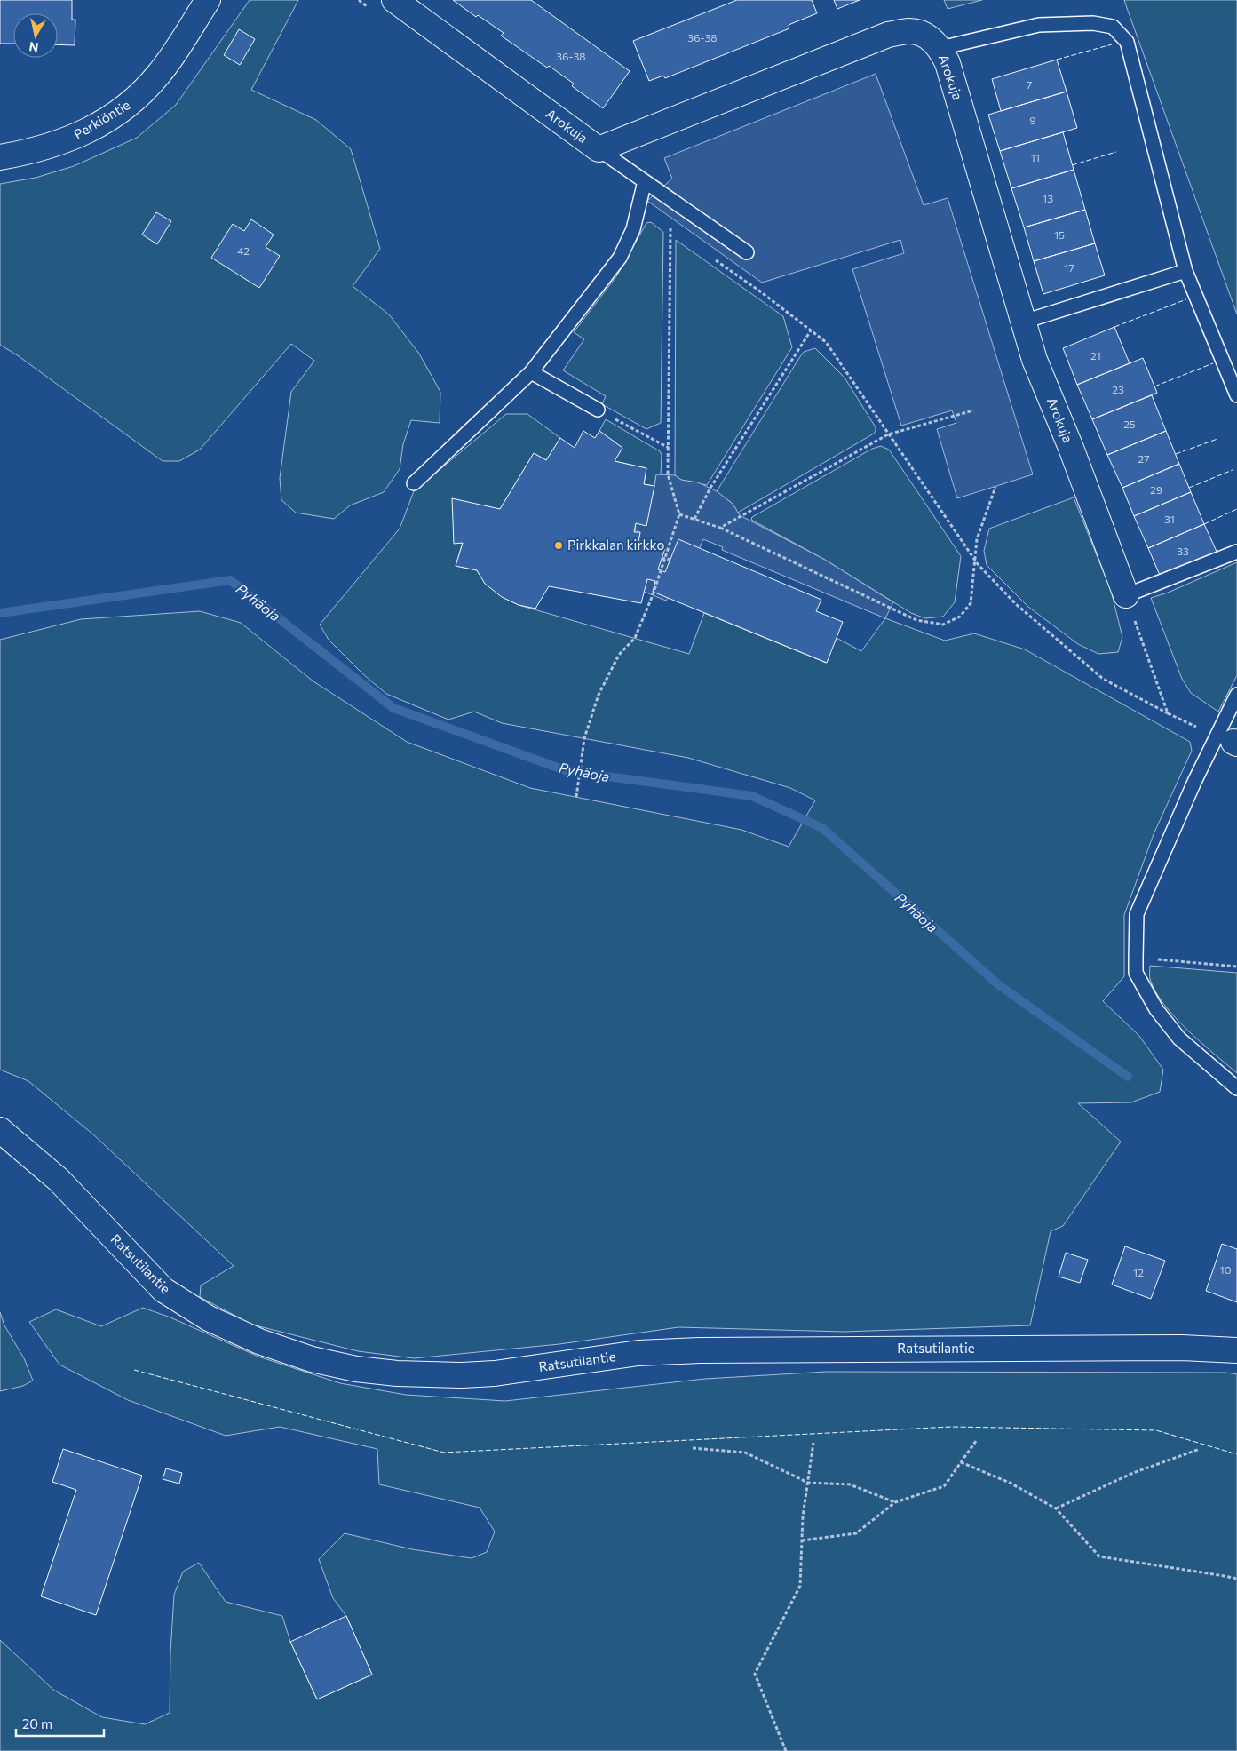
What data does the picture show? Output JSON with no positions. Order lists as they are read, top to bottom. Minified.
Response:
{"streets":{"street":["Arokuja","Perkiöntie","Ratsutilantie"]},"water":["Pyhäoja"],"places":["Pirkkalan kirkko"],"house_numbers":["36-38","36-38","7","9","11","13","15","42","17","21","23","25","27","29","31","33","10","12"],"scale_bar":"20 m","north":"bottom"}
